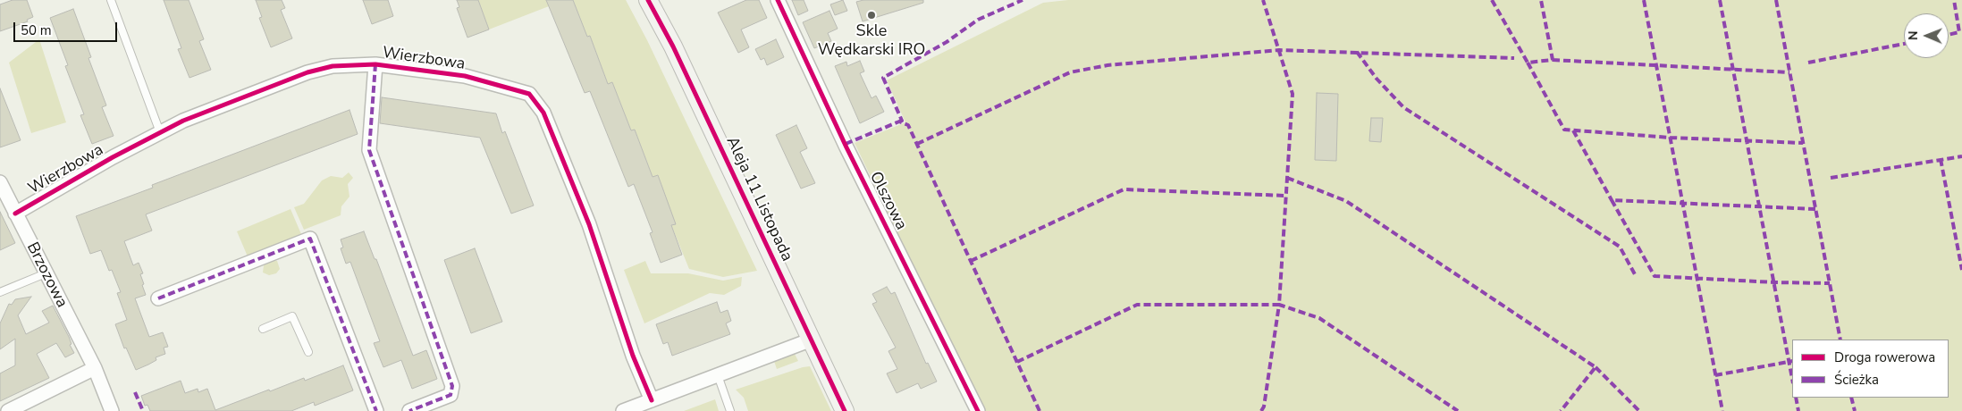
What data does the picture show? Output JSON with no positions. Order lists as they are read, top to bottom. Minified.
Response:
{"streets":{"street":["Wierzbowa","Aleja 11 Listopada","Olszowa","Brzozowa"]},"crossings":[["Wierzbowa","Brzozowa"]],"places":["Skle Wędkarski IRO"],"legend":["Droga rowerowa","Ścieżka"],"scale_bar":"50 m","north":"left"}
